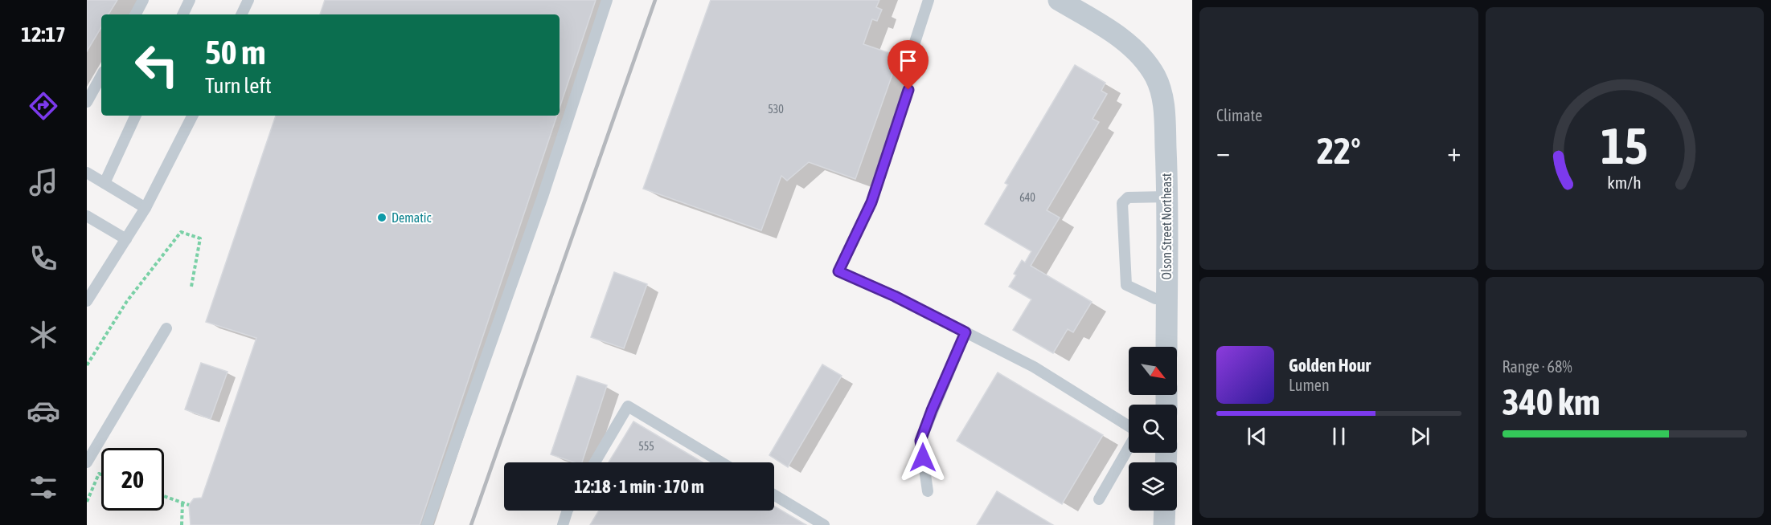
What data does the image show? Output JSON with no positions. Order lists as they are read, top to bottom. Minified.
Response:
{"streets":{"street":["Olson Street Northeast"]},"places":["Dematic"],"house_numbers":["530","640","555"],"north":"bottom right","page":{"tabs":"12:17","tile":["Climate",["Range · 68%","340 km"]],"turn":["50 m","Turn left"],"heat":["−","22°","+"],"song":["Golden Hour","Lumen"],"limit":"20","trip":"12:18 · 1 min · 170 m","gauge":["15","km/h"]}}
